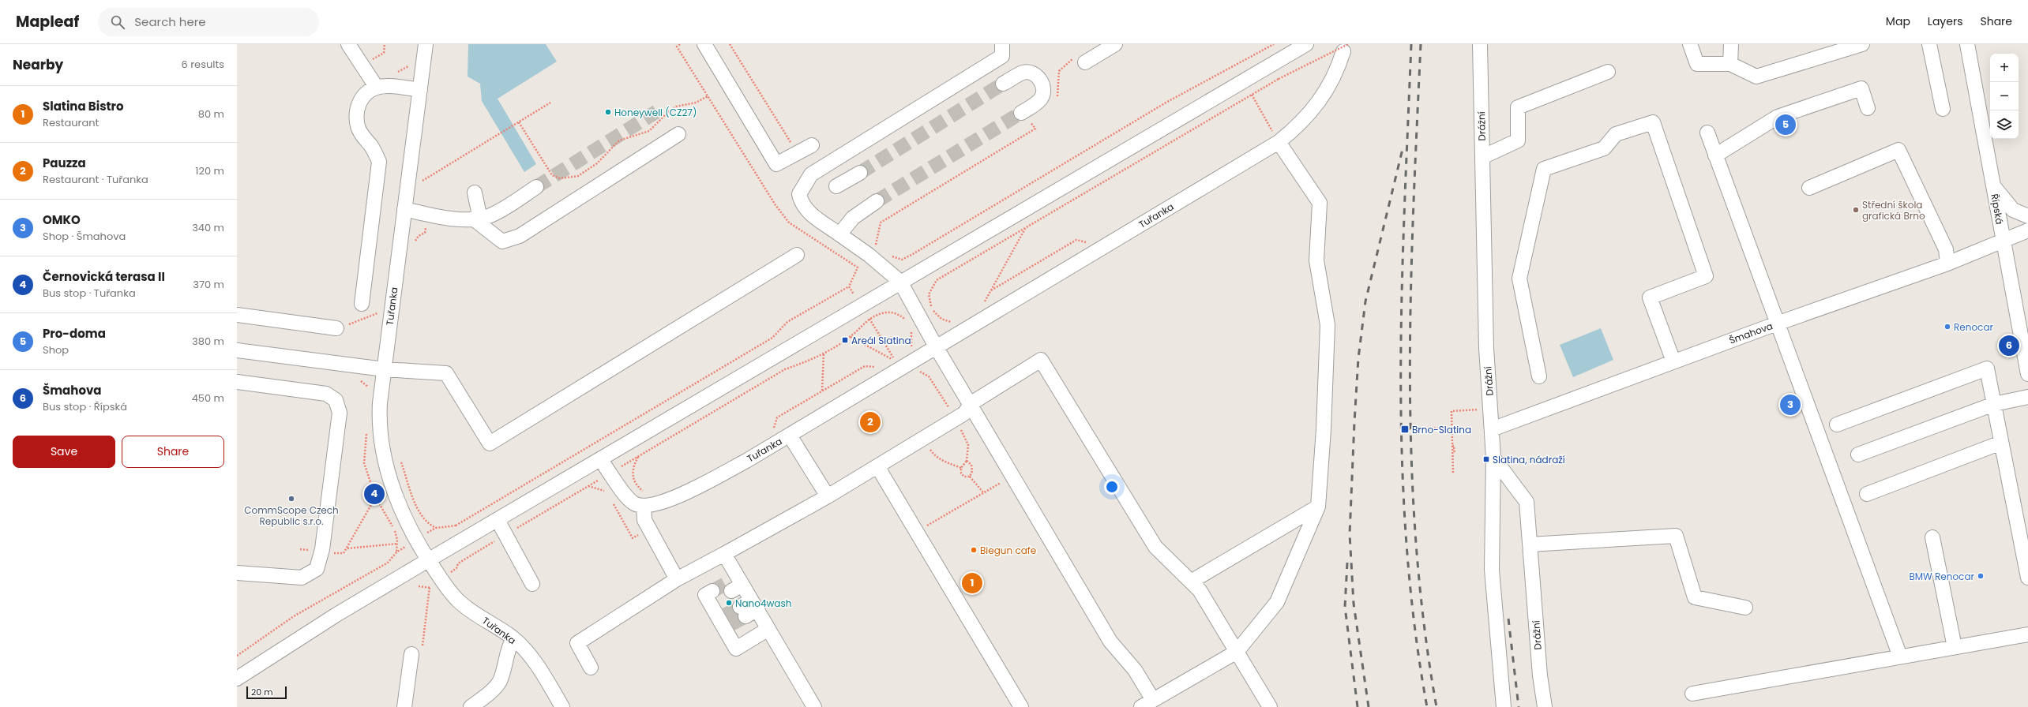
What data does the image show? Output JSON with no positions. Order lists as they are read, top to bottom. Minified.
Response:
{"streets":{"street":["Drážní","Řípská","Tuřanka","Šmahova"]},"crossings":[["Drážní","Šmahova"],["Řípská","Šmahova"]],"places":{"other":["Honeywell (CZ27)","Střední škola grafická Brno","Renocar","CommScope Czech Republic s.r.o.","Biegun cafe","BMW Renocar","Nano4wash"],"transit":["Areál Slatina","Brno-Slatina","Slatina, nádraží"]},"scale_bar":"20 m","page":{"header":"Mapleaf","search":"Search here","nav":["Map","Layers","Share"],"heading":["Nearby","6 results"],"map_buttons":["+","−"],"list":[{"mark":"1","name":"Slatina Bistro","note":"Restaurant","value":"80 m"},{"mark":"2","name":"Pauzza","note":"Restaurant · Tuřanka","value":"120 m"},{"mark":"3","name":"OMKO","note":"Shop · Šmahova","value":"340 m"},{"mark":"4","name":"Černovická terasa II","note":"Bus stop · Tuřanka","value":"370 m"},{"mark":"5","name":"Pro-doma","note":"Shop","value":"380 m"},{"mark":"6","name":"Šmahova","note":"Bus stop · Řípská","value":"450 m"}],"pins":["5","6","3","2","4","1"],"buttons":["Save","Share"],"scale":"20 m"}}
